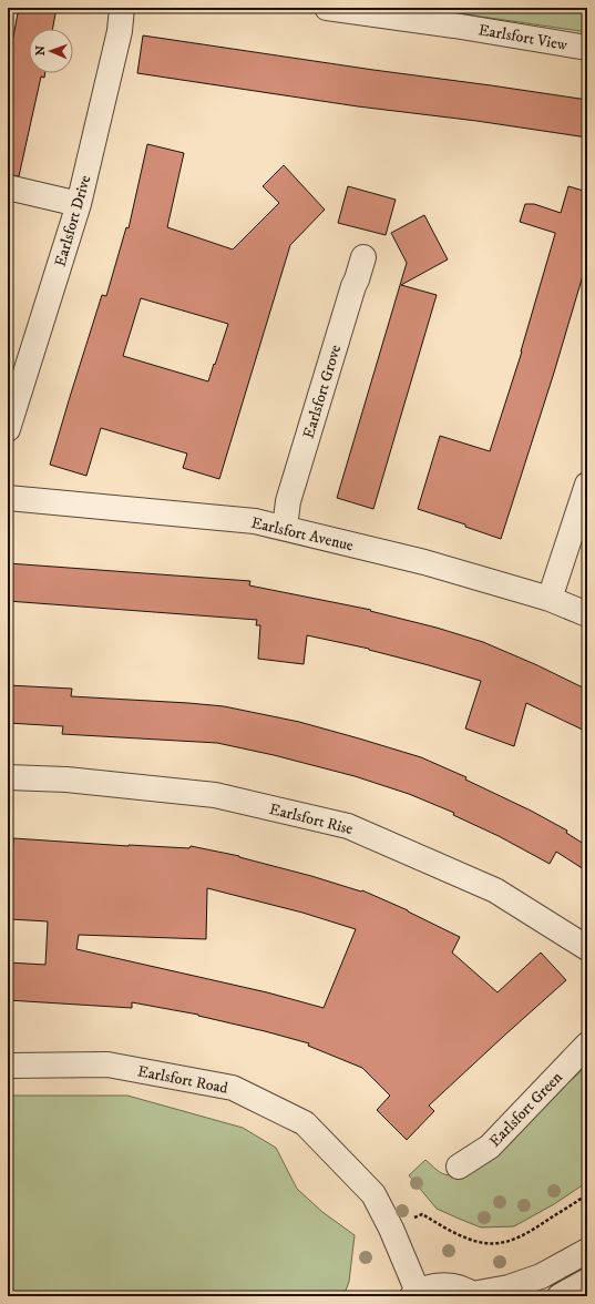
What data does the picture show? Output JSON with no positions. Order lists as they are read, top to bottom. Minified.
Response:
{"streets":{"street":["Earlsfort View","Earlsfort Drive","Earlsfort Grove","Earlsfort Avenue","Earlsfort Rise","Earlsfort Road","Earlsfort Green"]},"crossings":[["Earlsfort Grove","Earlsfort Avenue"]],"north":"left"}
